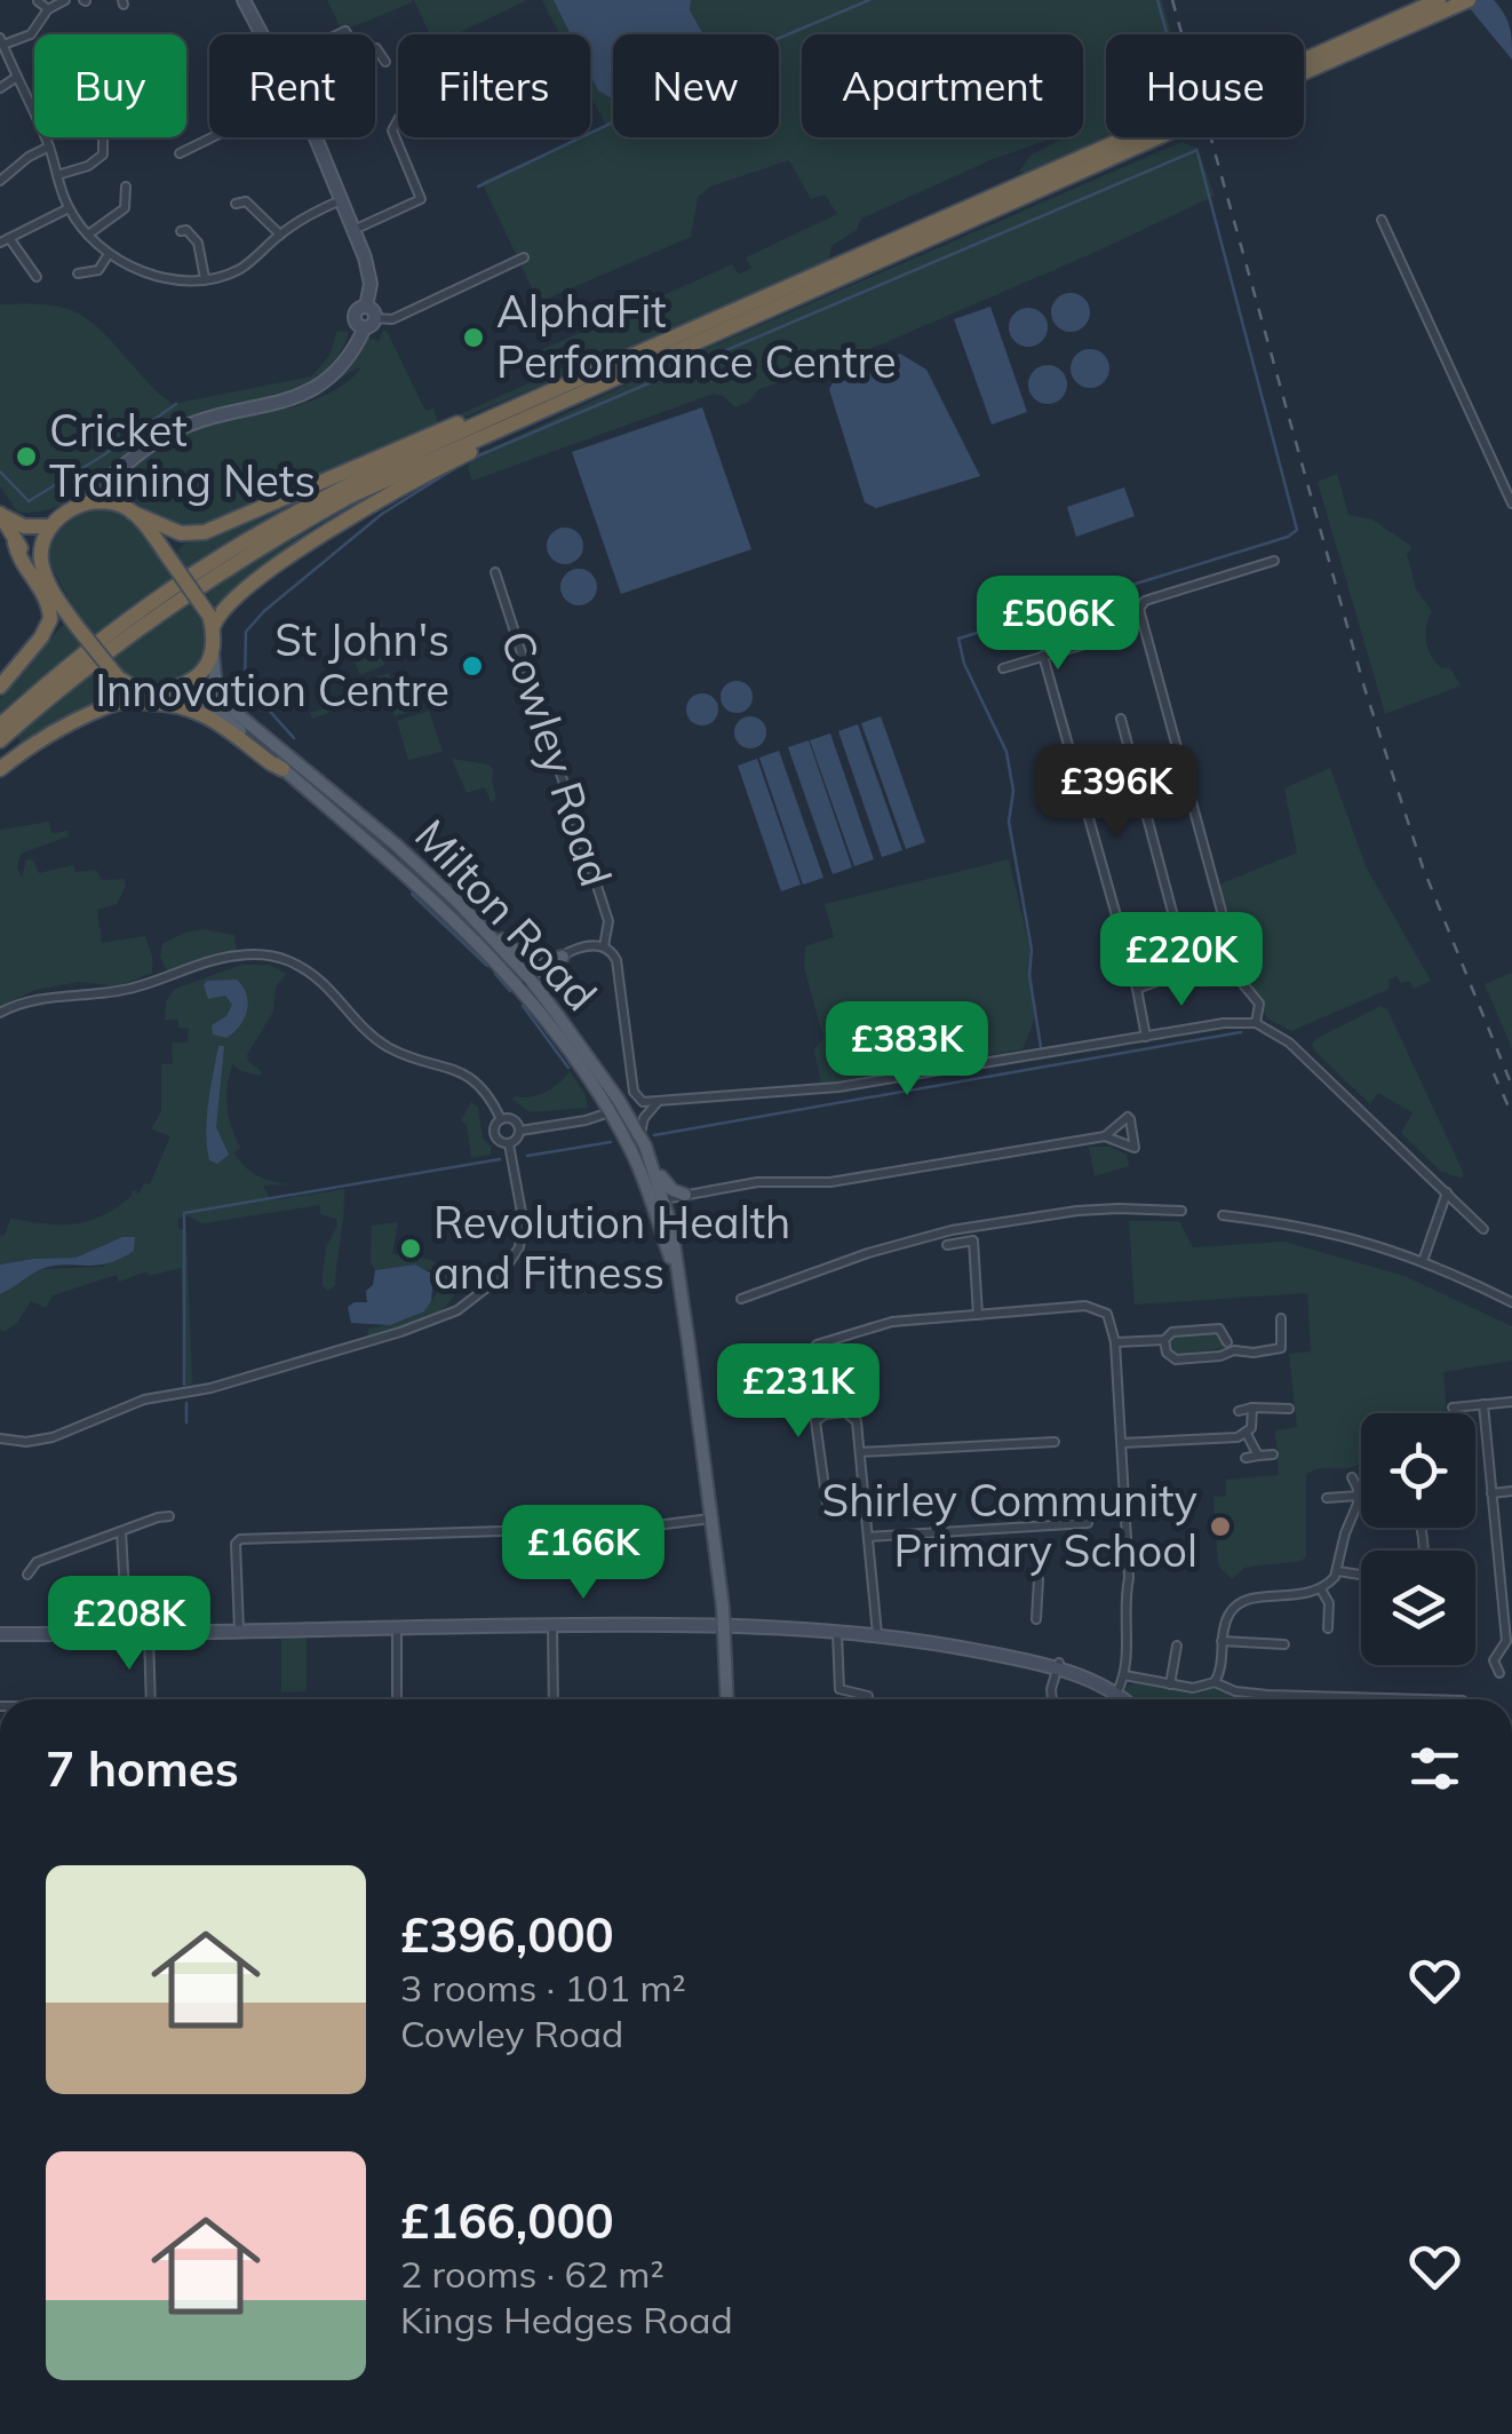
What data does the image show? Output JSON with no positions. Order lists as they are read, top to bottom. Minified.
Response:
{"streets":{"main road":["Milton Road"],"street":["Cowley Road"]},"places":["AlphaFit Performance Centre","Cricket Training Nets","St John's Innovation Centre","Revolution Health and Fitness","Shirley Community Primary School"],"page":{"chip":["Buy","Rent","Filters","New","Apartment","House"],"price":["£506K","£396K","£220K","£383K","£231K","£166K","£208K"],"heading":"7 homes","list":[{"name":"£396,000","note":"3 rooms · 101 m² · Cowley Road"},{"name":"£166,000","note":"2 rooms · 62 m² · Kings Hedges Road"}]}}
